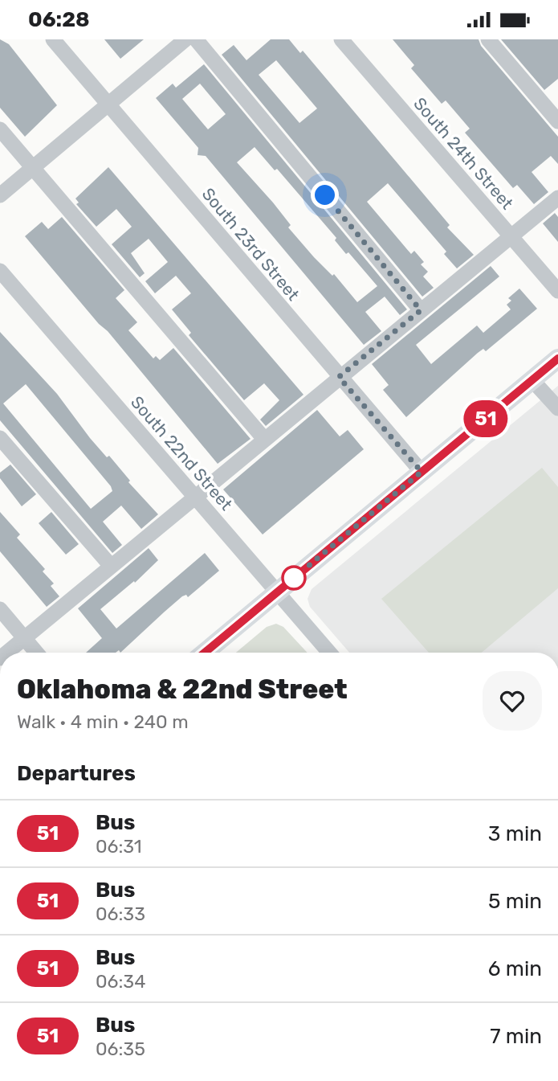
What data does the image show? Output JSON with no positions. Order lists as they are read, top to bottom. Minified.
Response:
{"streets":{"street":["South 24th Street","South 23rd Street","South 22nd Street"]},"lines":["bus line 51"],"page":{"status":"06:28","on_map":"51","heading":[["Oklahoma & 22nd Street","Walk · 4 min · 240 m"],"Departures"],"list":[{"mark":"51","name":"Bus","note":"06:31","value":"3 min"},{"mark":"51","name":"Bus","note":"06:33","value":"5 min"},{"mark":"51","name":"Bus","note":"06:34","value":"6 min"},{"mark":"51","name":"Bus","note":"06:35","value":"7 min"}]}}
